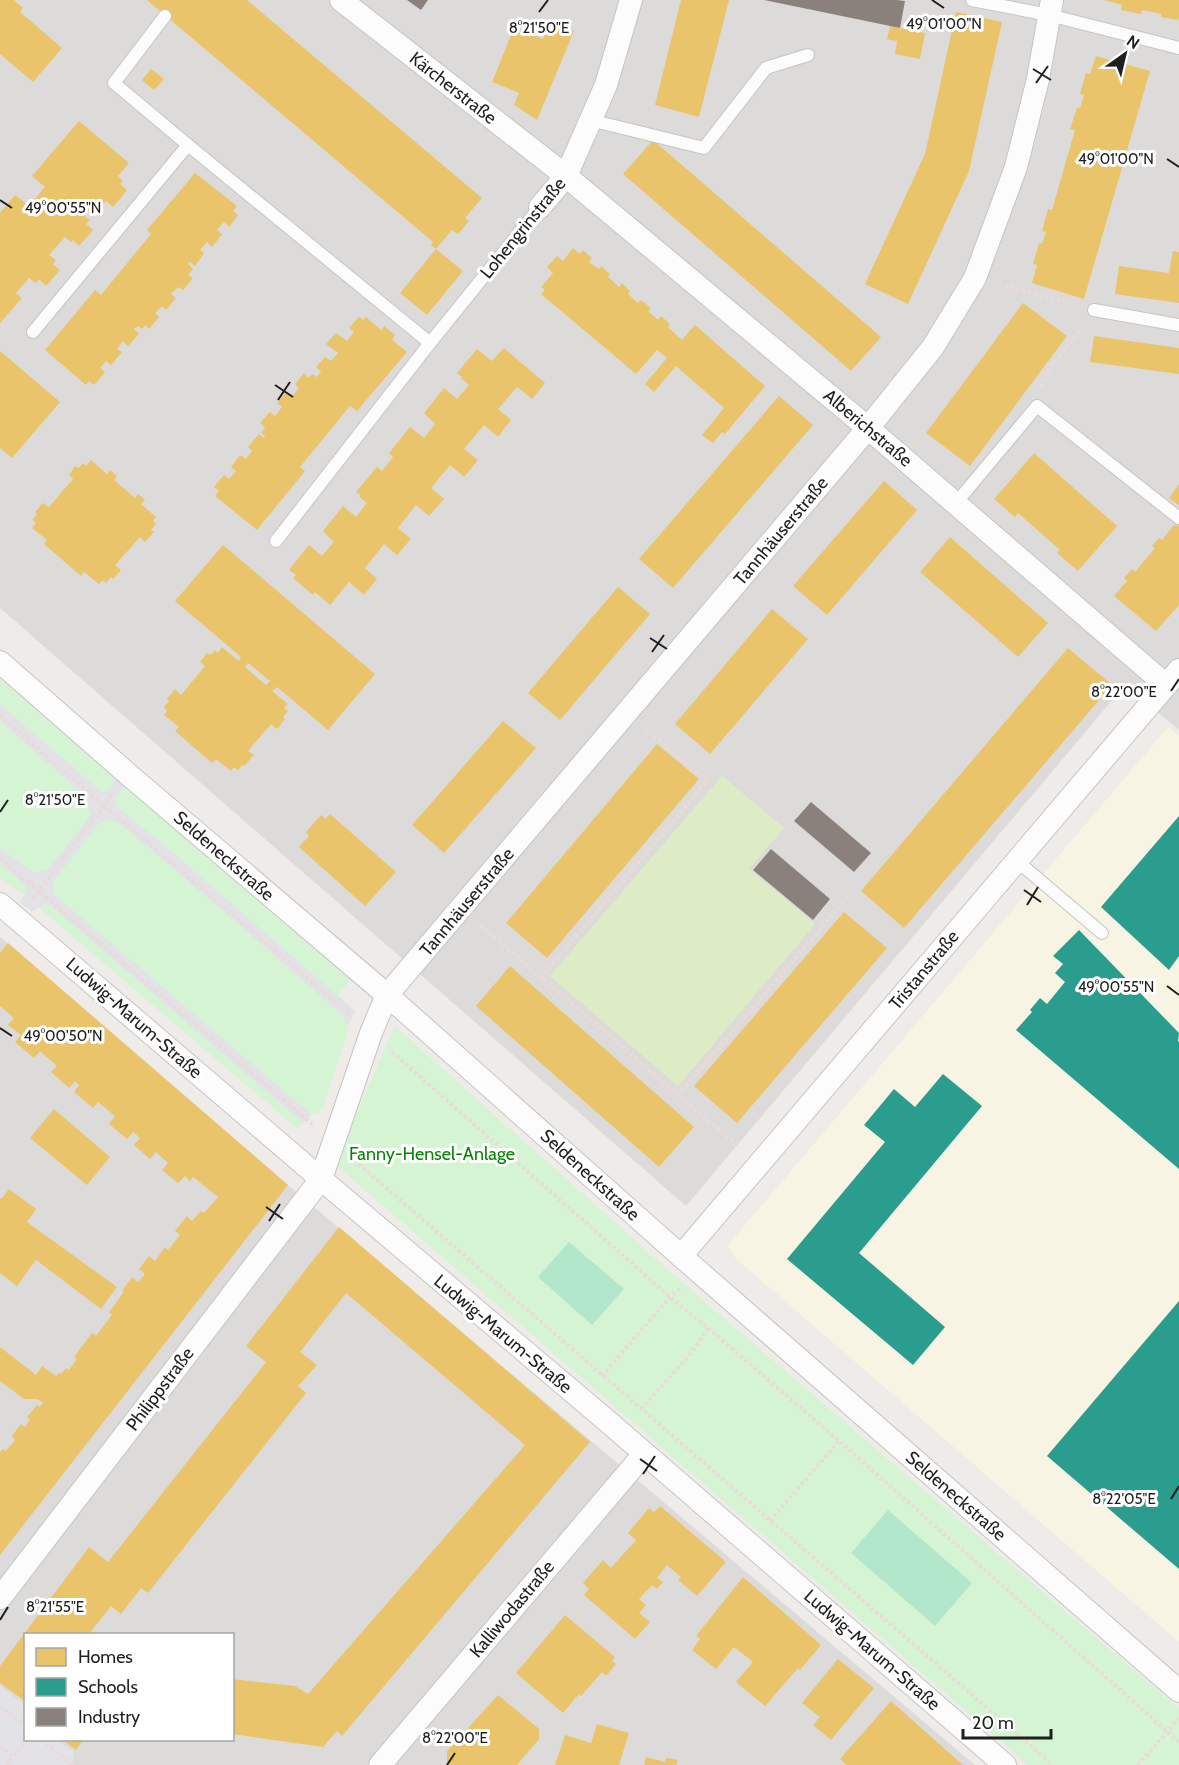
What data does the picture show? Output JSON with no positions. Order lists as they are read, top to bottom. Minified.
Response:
{"streets":{"street":["Kärcherstraße","Lohengrinstraße","Alberichstraße","Tannhäuserstraße","Seldeneckstraße","Tristanstraße","Ludwig-Marum-Straße","Philippstraße","Kalliwodastraße"]},"crossings":[["Kärcherstraße","Lohengrinstraße"],["Kärcherstraße","Alberichstraße"],["Lohengrinstraße","Alberichstraße"],["Alberichstraße","Tannhäuserstraße"],["Alberichstraße","Tristanstraße"],["Tannhäuserstraße","Seldeneckstraße"],["Tannhäuserstraße","Philippstraße"],["Seldeneckstraße","Tristanstraße"],["Ludwig-Marum-Straße","Philippstraße"],["Ludwig-Marum-Straße","Kalliwodastraße"]],"parks":["Fanny-Hensel-Anlage"],"legend":["Homes","Schools","Industry"],"scale_bar":"20 m","north":"top right","coordinates":["49°01'00\"N","8°21'50\"E","49°00'55\"N","8°22'00\"E","49°00'50\"N","8°22'05\"E","8°21'55\"E"]}
